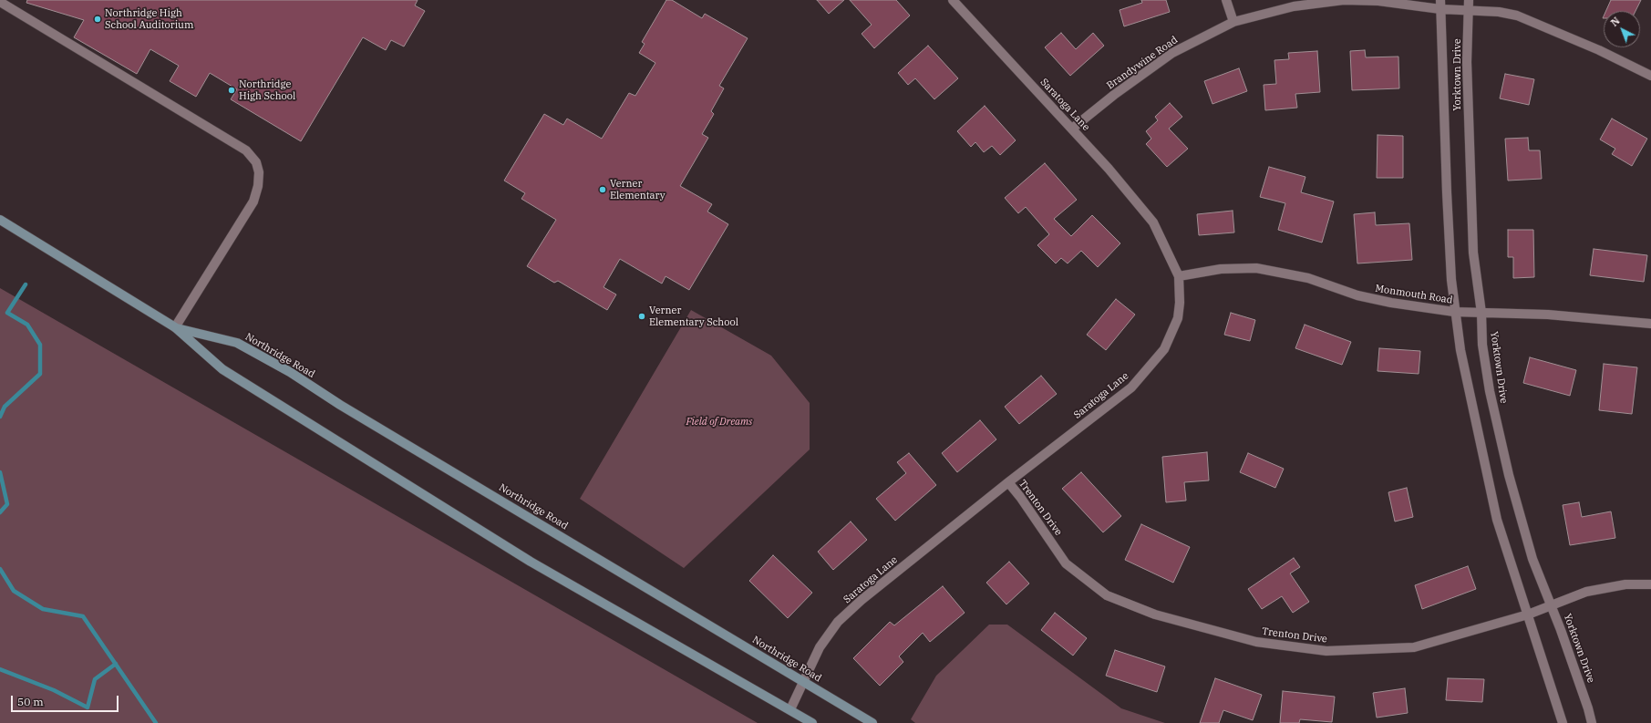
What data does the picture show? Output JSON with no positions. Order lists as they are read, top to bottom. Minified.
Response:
{"streets":{"main road":["Northridge Road"],"street":["Brandywine Road","Yorktown Drive","Saratoga Lane","Monmouth Road","Trenton Drive"]},"crossings":[["Brandywine Road","Yorktown Drive"],["Brandywine Road","Saratoga Lane"],["Yorktown Drive","Monmouth Road"],["Yorktown Drive","Trenton Drive"],["Saratoga Lane","Monmouth Road"],["Saratoga Lane","Northridge Road"],["Saratoga Lane","Trenton Drive"]],"parks":["Field of Dreams"],"places":["Northridge High School Auditorium","Northridge High School","Verner Elementary","Verner Elementary School"],"scale_bar":"50 m","north":"top left"}
